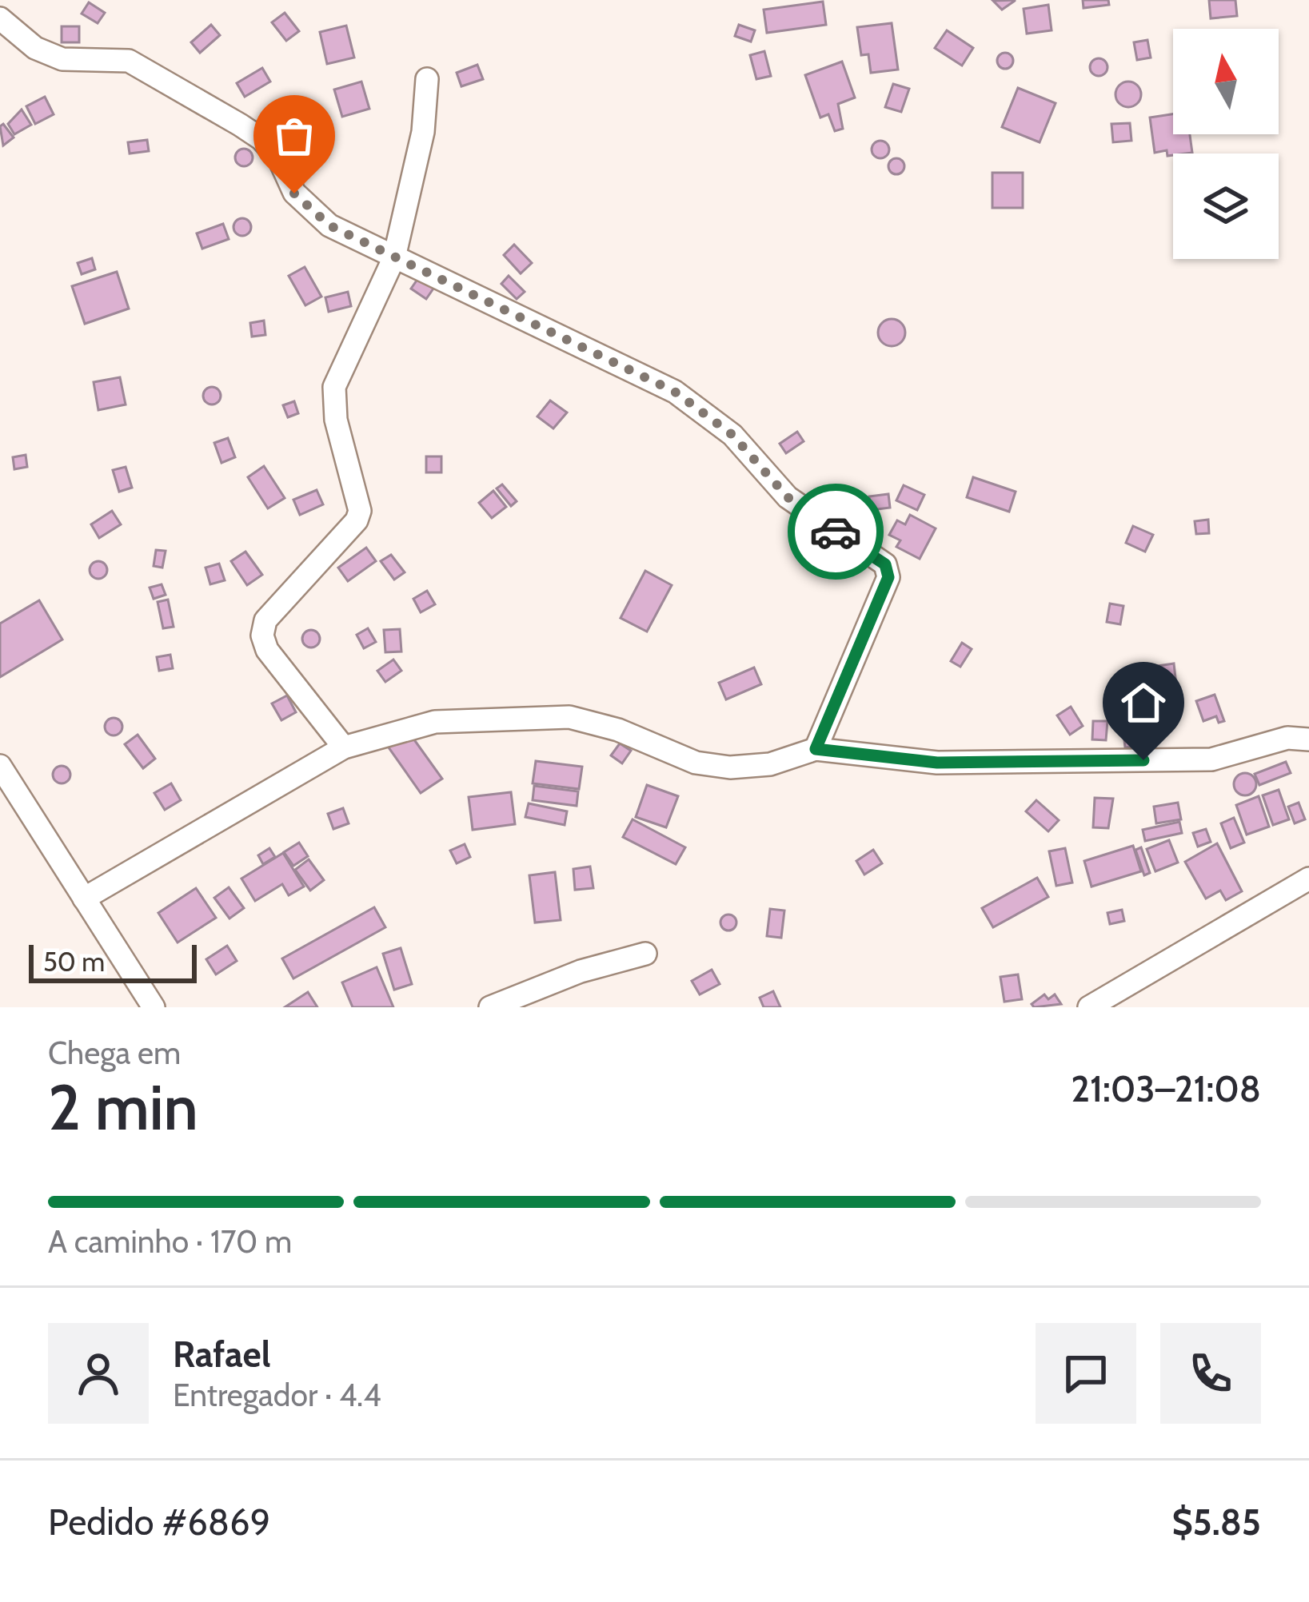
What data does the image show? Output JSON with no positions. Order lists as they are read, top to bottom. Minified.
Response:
{"scale_bar":"50 m","north":"top","page":{"scale":"50 m","heading":["2 min","Chega em","21:03–21:08"],"panel":["Rafael","Entregador · 4.4","Pedido #6869","$5.85"],"bar":"A caminho · 170 m"}}
